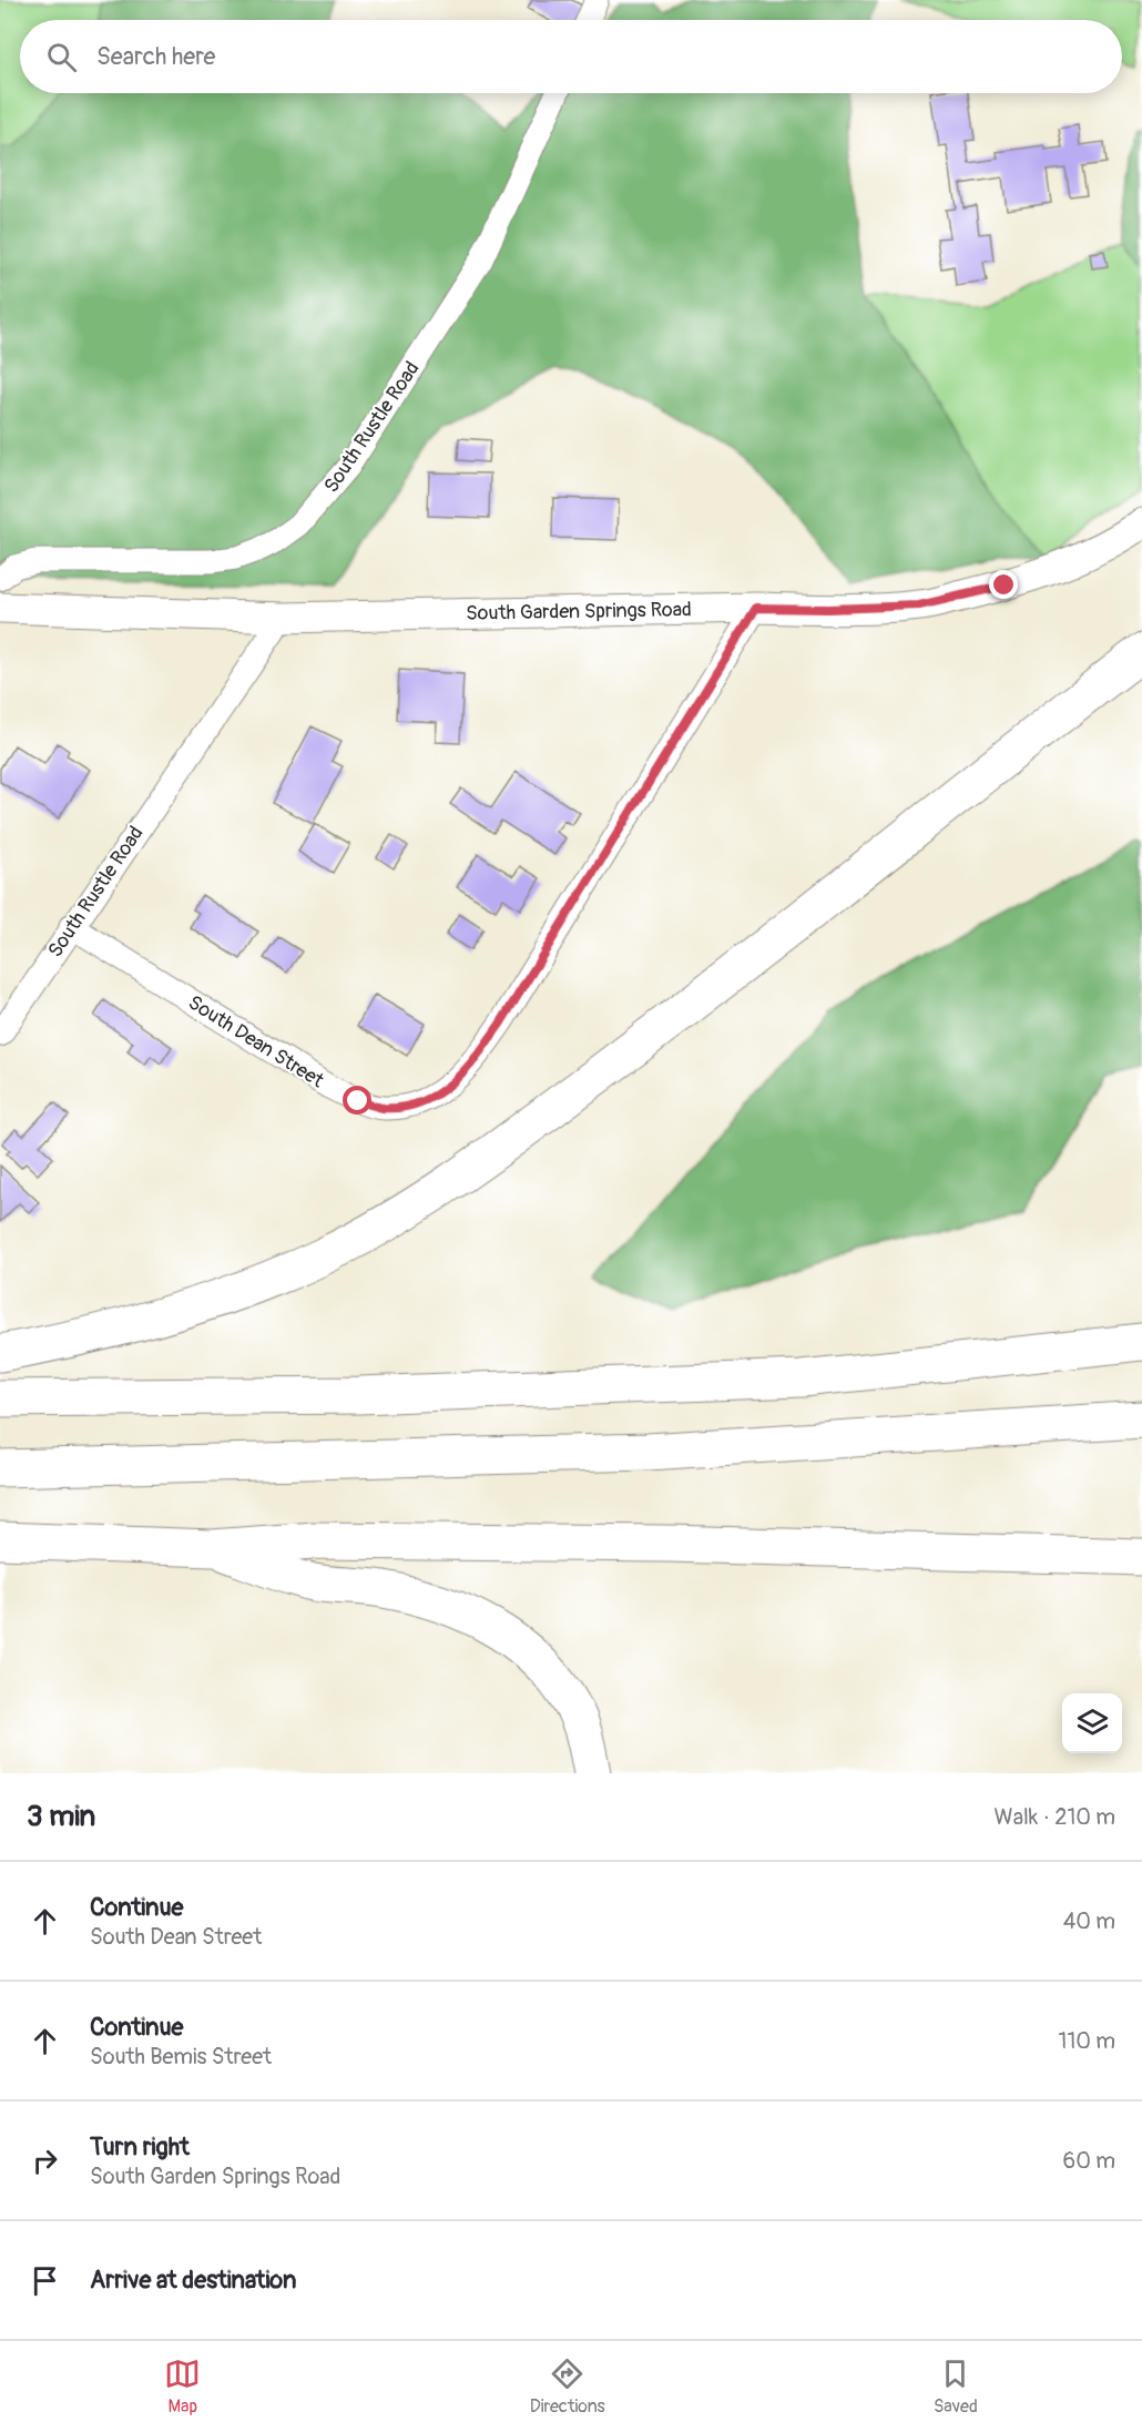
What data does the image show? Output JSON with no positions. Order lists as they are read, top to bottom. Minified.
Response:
{"streets":{"street":["South Rustle Road","South Garden Springs Road","South Dean Street"]},"crossings":[["South Rustle Road","South Garden Springs Road"],["South Rustle Road","South Dean Street"],["South Garden Springs Road","South Dean Street"]],"page":{"search":"Search here","heading":["3 min","Walk · 210 m"],"list":[["Continue","South Dean Street","40 m"],["Continue","South Bemis Street","110 m"],["Turn right","South Garden Springs Road","60 m"],"Arrive at destination"],"nav":["Map","Directions","Saved"]}}
